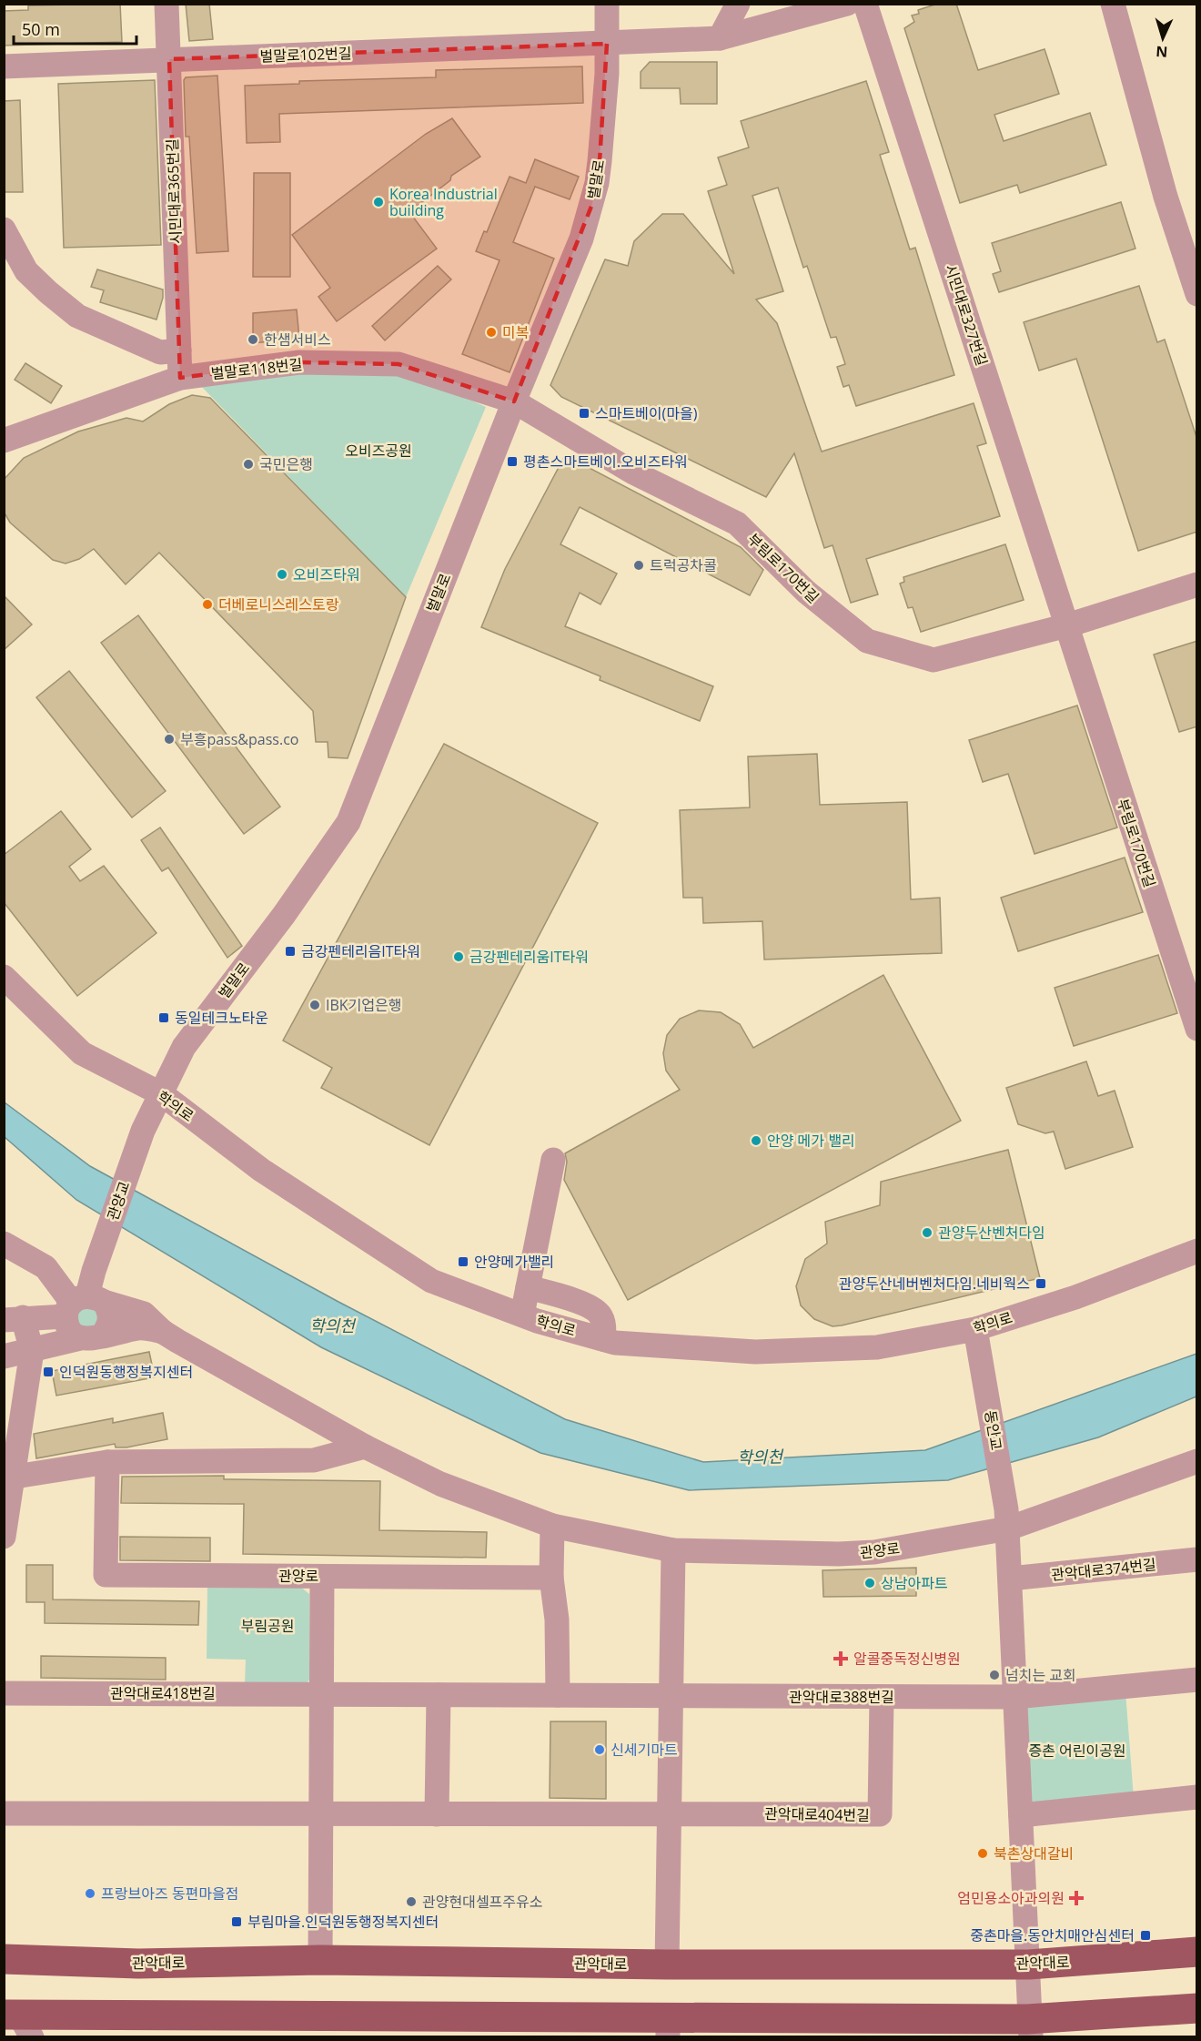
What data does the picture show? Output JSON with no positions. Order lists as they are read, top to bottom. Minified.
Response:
{"streets":{"main road":["관악대로"],"street":["벌말로102번길","벌말로","시민대로365번길","시민대로327번길","벌말로118번길","부림로170번길","학의로","관양교","동안교","관양로","관악대로374번길","관악대로418번길","관악대로388번길","관악대로404번길"]},"crossings":[["벌말로102번길","벌말로"],["벌말로102번길","시민대로365번길"],["벌말로","벌말로118번길"],["벌말로","부림로170번길"],["벌말로","학의로"],["벌말로","관양교"],["시민대로365번길","벌말로118번길"],["시민대로327번길","부림로170번길"],["벌말로118번길","부림로170번길"],["학의로","동안교"],["관양교","관양로"],["동안교","관양로"],["관악대로388번길","관악대로404번길"]],"water":["학의천"],"parks":["오비즈공원","부림공원","증촌 어린이공원"],"places":{"other":["Korea Industrial building","미복","한샘서비스","국민은행","트럭공차콜","오비즈타워","더베로니스레스토랑","부흥pass&pass.co","금강펜테리움IT타워","IBK기업은행","안양 메가 밸리","관양두산벤처다임","상남아파트","넘치는 교회","신세기마트","북촌상대갈비","프랑브아즈 동편마을점","관양현대셀프주유소"],"transit":["스마트베이(마을)","평촌스마트베이.오비즈타워","금강펜테리음IT타워","동일테크노타운","안양메가밸리","관양두산네버벤처다임.네비웍스","인덕원동행정복지센터","부림마을.인덕원동행정복지센터","중촌마을.동안치매안심센터"],"health":["알콜중독정신병원","엄민용소아과의원"]},"scale_bar":"50 m","north":"bottom"}
